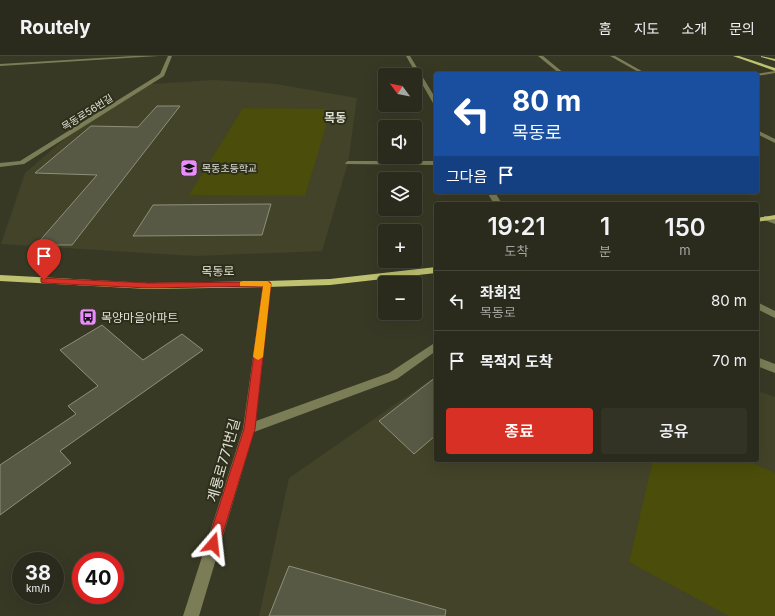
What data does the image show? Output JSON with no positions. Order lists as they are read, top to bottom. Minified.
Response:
{"streets":{"main road":["목동로"],"street":["목동로56번길","계룡로771번길"]},"crossings":[["목동로","계룡로771번길"]],"districts":["목동"],"places":{"school or university":["목동초등학교"],"bus stop":["목양마을아파트"]},"north":"top left","page":{"header":"Routely","nav":["홈","지도","소개","문의"],"map_buttons":["+","−"],"turn":["80 m","목동로"],"then":"그다음","eta":["19:21","도착","1","분","150","m"],"list":[{"name":"좌회전","note":"목동로","value":"80 m"},{"name":"목적지 도착","value":"70 m"}],"buttons":["종료","공유"],"speed":"38 km/h","limit":"40"}}
